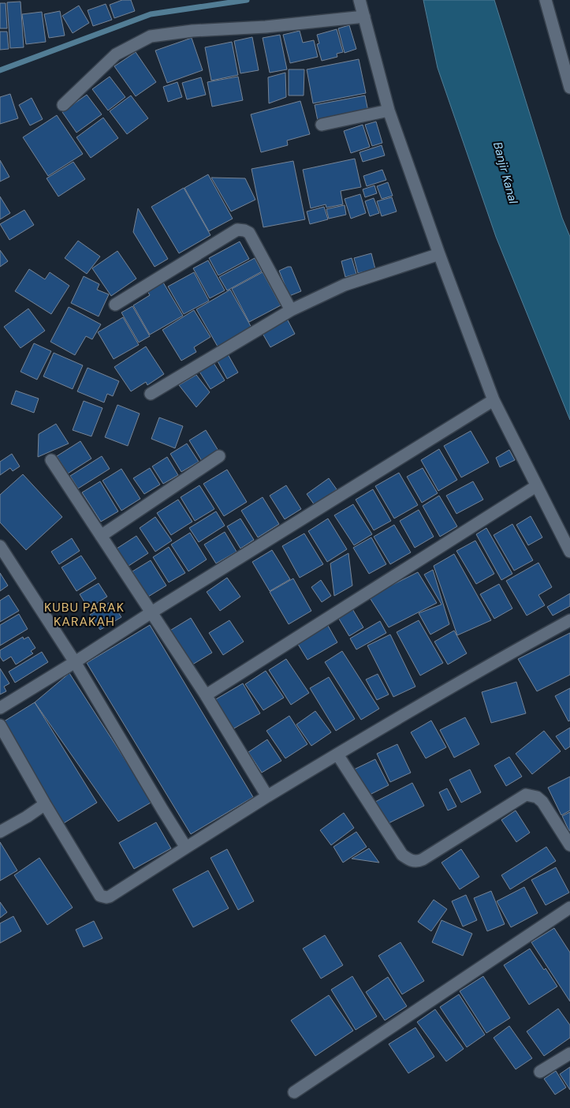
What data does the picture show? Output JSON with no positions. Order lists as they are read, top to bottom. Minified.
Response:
{"districts":["KUBU PARAK KARAKAH"],"water":["Banjir Kanal"]}
